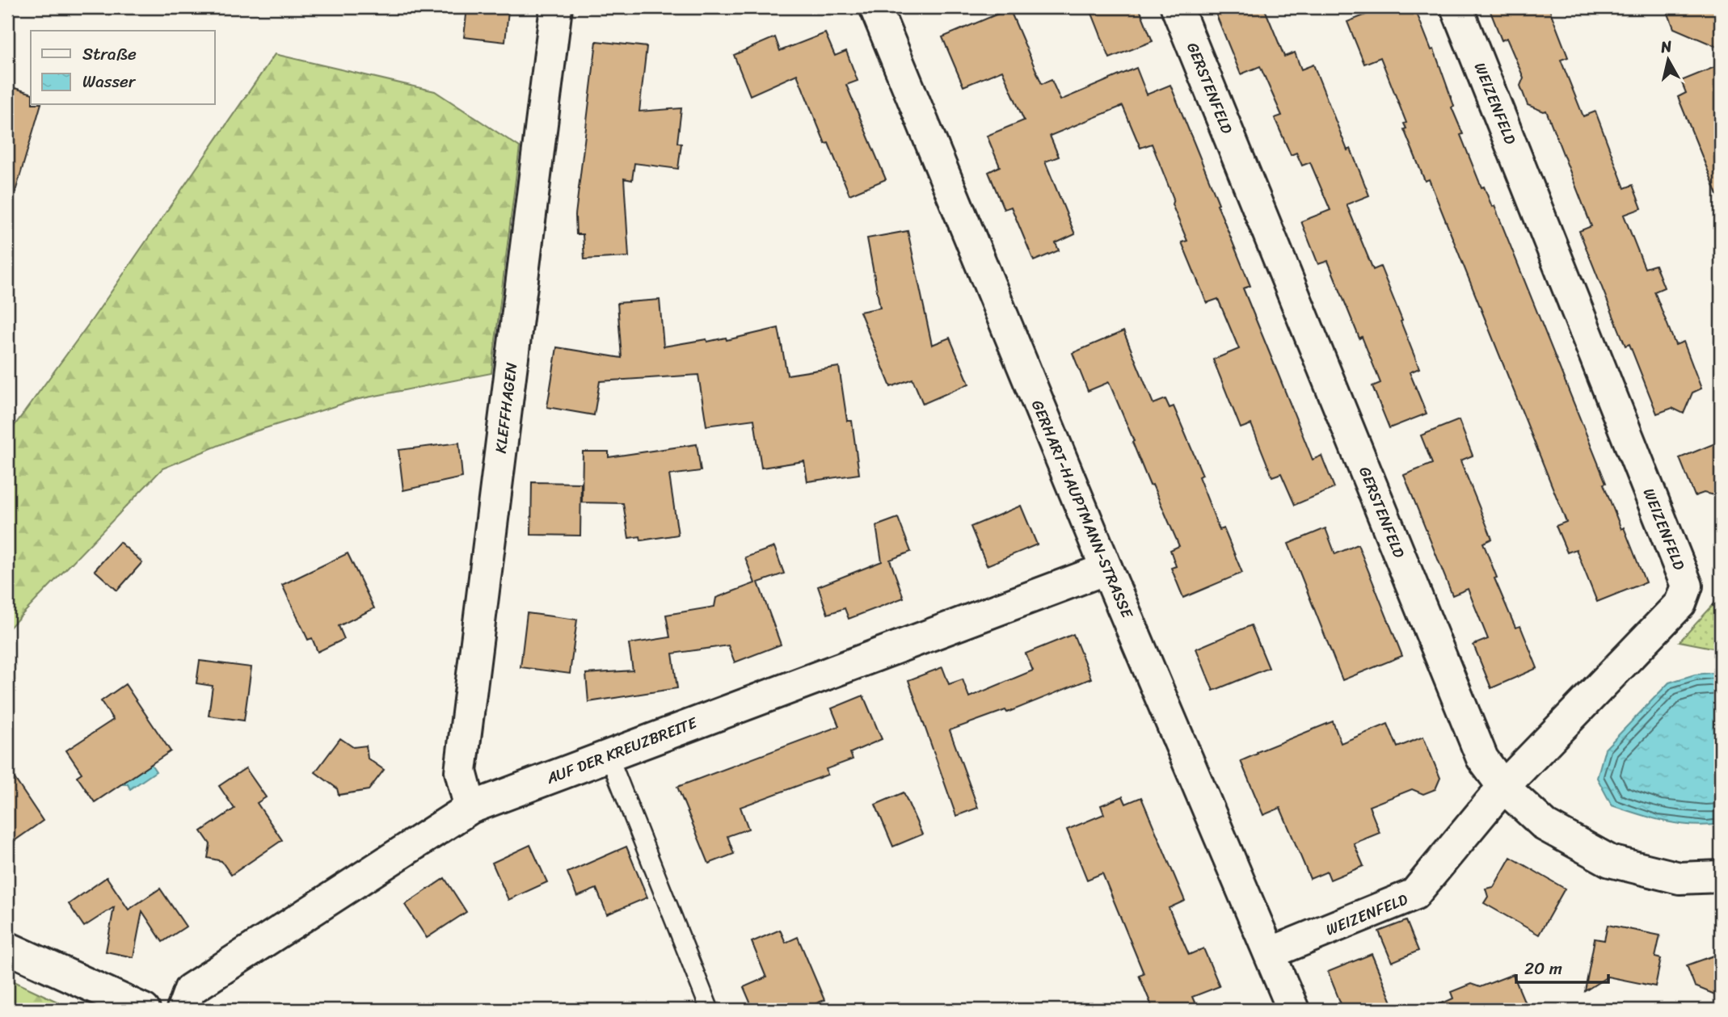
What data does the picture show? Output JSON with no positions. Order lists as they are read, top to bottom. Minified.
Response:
{"streets":{"street":["GERSTENFELD","WEIZENFELD","KLEFFHAGEN","GERHART-HAUPTMANN-STRASSE","AUF DER KREUZBREITE"]},"crossings":[["GERSTENFELD","WEIZENFELD"],["WEIZENFELD","GERHART-HAUPTMANN-STRASSE"],["KLEFFHAGEN","AUF DER KREUZBREITE"],["GERHART-HAUPTMANN-STRASSE","AUF DER KREUZBREITE"]],"legend":["Straße","Wasser"],"scale_bar":"20 m","north":"top"}
